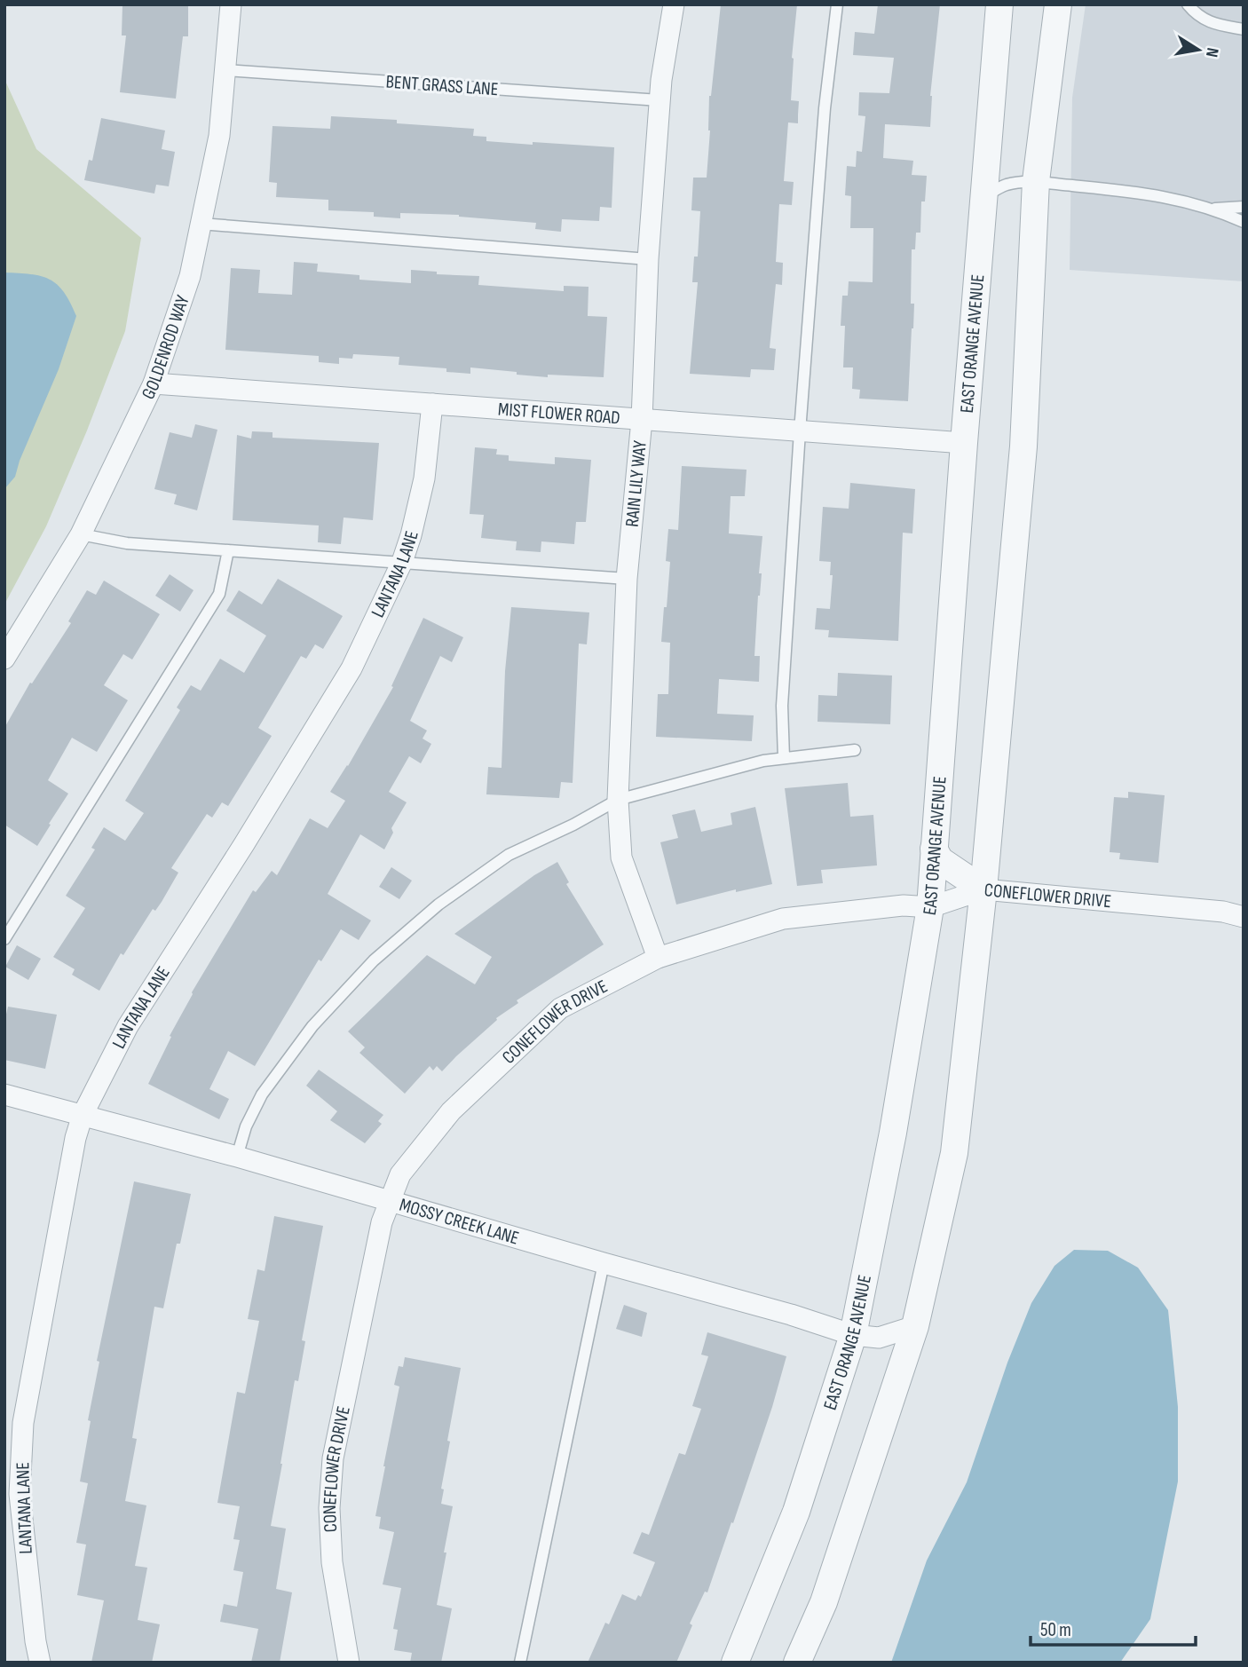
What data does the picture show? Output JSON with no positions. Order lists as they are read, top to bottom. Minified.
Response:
{"streets":{"street":["EAST ORANGE AVENUE","GOLDENROD WAY","MIST FLOWER ROAD","RAIN LILY WAY","LANTANA LANE","CONEFLOWER DRIVE","MOSSY CREEK LANE"],"lane":["BENT GRASS LANE"]},"crossings":[["BENT GRASS LANE","GOLDENROD WAY"],["BENT GRASS LANE","RAIN LILY WAY"],["EAST ORANGE AVENUE","MIST FLOWER ROAD"],["EAST ORANGE AVENUE","CONEFLOWER DRIVE"],["EAST ORANGE AVENUE","MOSSY CREEK LANE"],["GOLDENROD WAY","MIST FLOWER ROAD"],["MIST FLOWER ROAD","RAIN LILY WAY"],["MIST FLOWER ROAD","LANTANA LANE"],["RAIN LILY WAY","CONEFLOWER DRIVE"],["LANTANA LANE","MOSSY CREEK LANE"],["CONEFLOWER DRIVE","MOSSY CREEK LANE"]],"scale_bar":"50 m","north":"right"}
